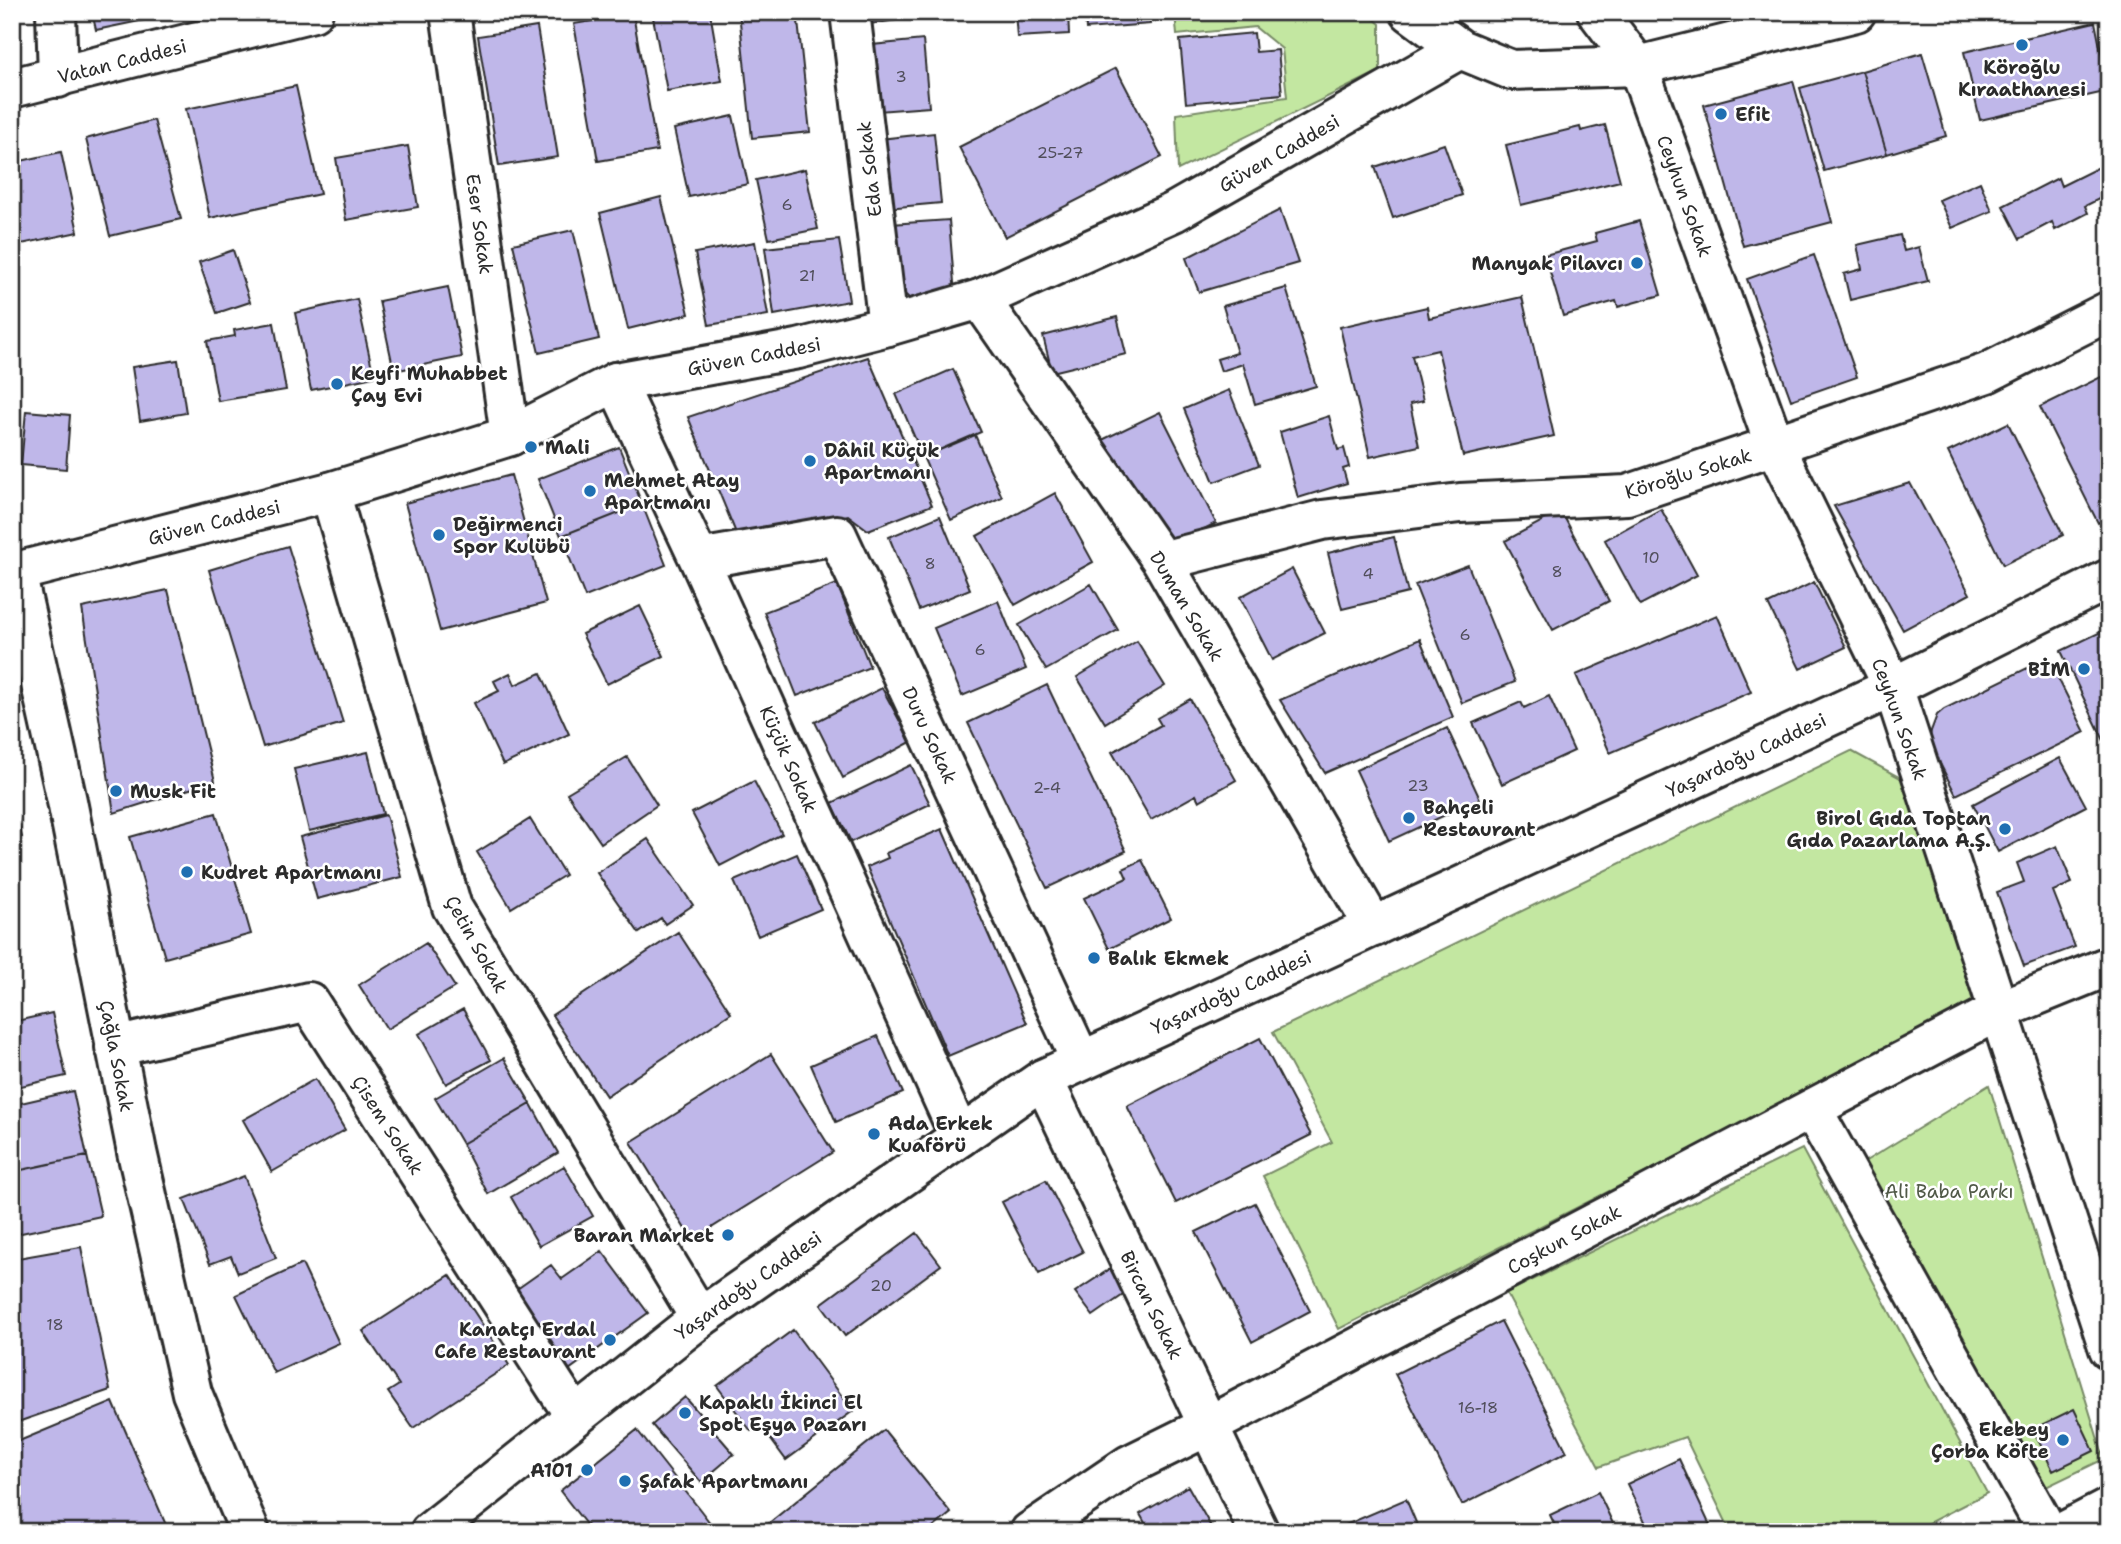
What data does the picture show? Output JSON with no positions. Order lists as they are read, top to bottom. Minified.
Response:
{"streets":{"street":["Vatan Caddesi","Güven Caddesi","Eda Sokak","Ceyhun Sokak","Eser Sokak","Köroğlu Sokak","Duman Sokak","Duru Sokak","Yaşardoğu Caddesi","Küçük Sokak","Çetin Sokak","Çağla Sokak","Çisem Sokak","Coşkun Sokak","Bircan Sokak"]},"crossings":[["Güven Caddesi","Eda Sokak"],["Güven Caddesi","Eser Sokak"],["Güven Caddesi","Duman Sokak"],["Güven Caddesi","Küçük Sokak"],["Güven Caddesi","Çetin Sokak"],["Güven Caddesi","Çağla Sokak"],["Ceyhun Sokak","Köroğlu Sokak"],["Ceyhun Sokak","Yaşardoğu Caddesi"],["Ceyhun Sokak","Coşkun Sokak"],["Köroğlu Sokak","Duman Sokak"],["Duman Sokak","Yaşardoğu Caddesi"],["Duru Sokak","Yaşardoğu Caddesi"],["Duru Sokak","Küçük Sokak"],["Yaşardoğu Caddesi","Küçük Sokak"],["Yaşardoğu Caddesi","Çetin Sokak"],["Yaşardoğu Caddesi","Çisem Sokak"],["Yaşardoğu Caddesi","Bircan Sokak"],["Çağla Sokak","Çisem Sokak"],["Coşkun Sokak","Bircan Sokak"]],"parks":["Ali Baba Parkı"],"places":["Köroğlu Kıraathanesi","Efit","Manyak Pilavcı","Keyfi Muhabbet Çay Evi","Mali","Dâhil Küçük Apartmanı","Mehmet Atay Apartmanı","Değirmenci Spor Kulübü","BİM","Musk Fit","Bahçeli Restaurant","Birol Gıda Toptan Gıda Pazarlama A.Ş.","Kudret Apartmanı","Balık Ekmek","Ada Erkek Kuaförü","Baran Market","Kanatçı Erdal Cafe Restaurant","Kapaklı İkinci El Spot Eşya Pazarı","Ekebey Çorba Köfte","A101","Şafak Apartmanı"],"house_numbers":["3","25-27","6","21","10","8","8","4","6","6","23","2-4","20","18","16-18"]}
